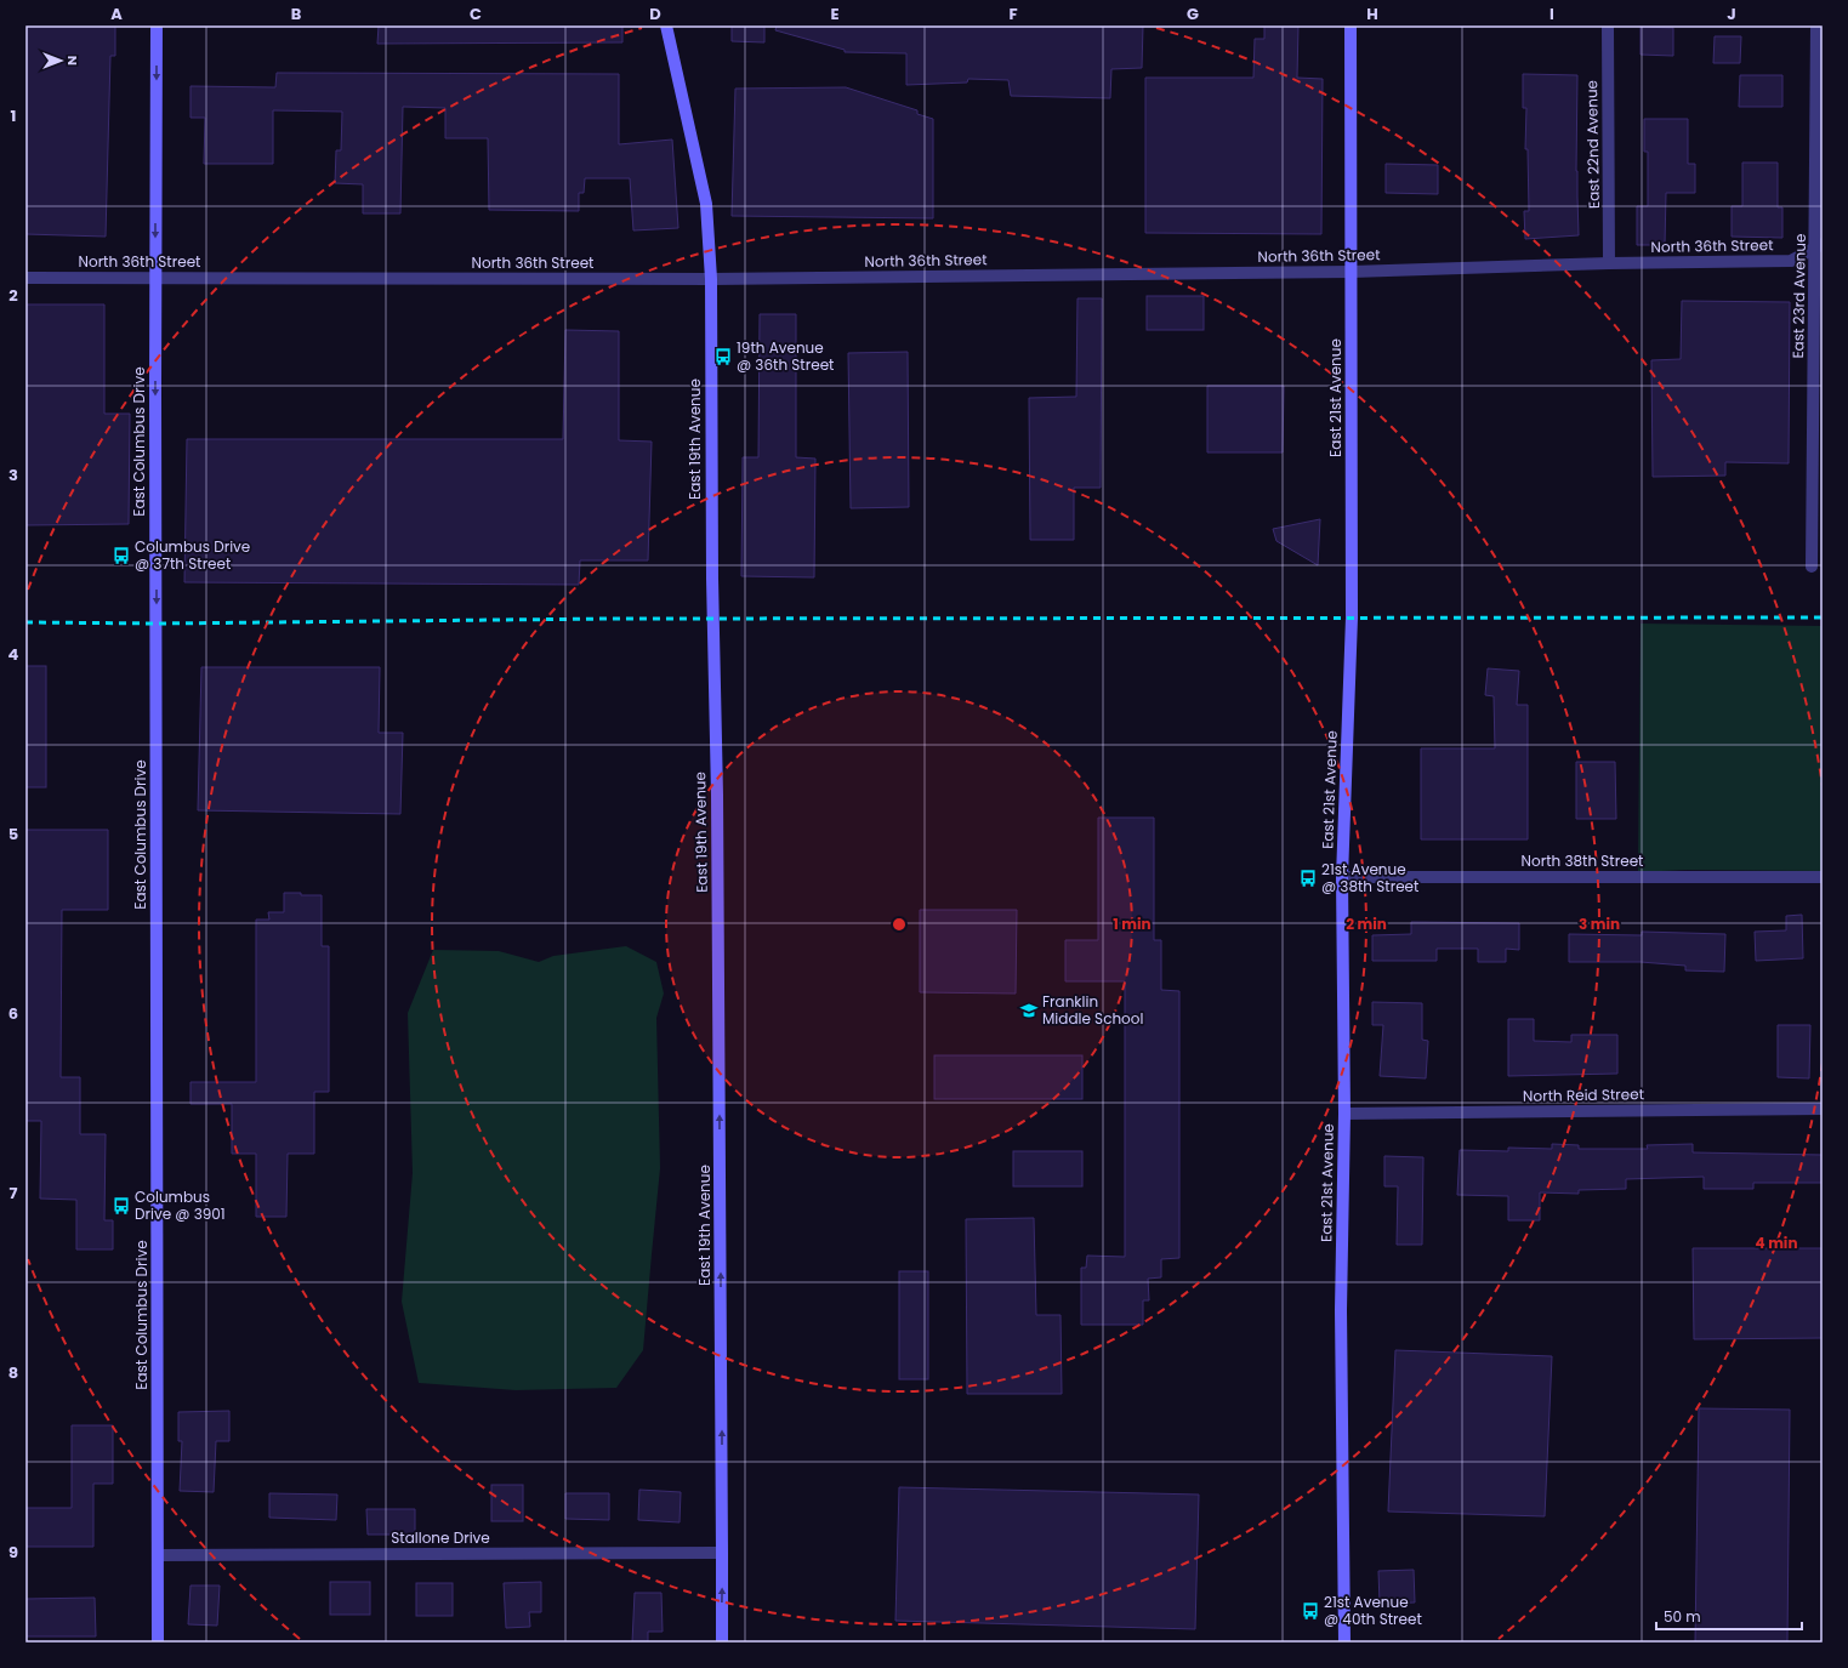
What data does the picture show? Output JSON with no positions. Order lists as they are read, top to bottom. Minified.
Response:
{"streets":{"main road":["East 21st Avenue","East 19th Avenue","East Columbus Drive"],"street":["East 22nd Avenue","North 36th Street","East 23rd Avenue","North 38th Street","North Reid Street","Stallone Drive"]},"crossings":[["East 22nd Avenue","North 36th Street"],["North 36th Street","East 23rd Avenue"],["North 36th Street","East 21st Avenue"],["North 36th Street","East 19th Avenue"],["North 36th Street","East Columbus Drive"],["East 21st Avenue","North 38th Street"],["East 21st Avenue","North Reid Street"],["East 19th Avenue","Stallone Drive"],["East Columbus Drive","Stallone Drive"]],"one_way":["East 19th Avenue","East Columbus Drive"],"places":{"bus stop":["19th Avenue @ 36th Street","Columbus Drive @ 37th Street","21st Avenue @ 38th Street","Columbus Drive @ 3901","21st Avenue @ 40th Street"],"school or university":["Franklin Middle School"]},"scale_bar":"50 m","north":"right","grid":{"columns":["A","B","C","D","E","F","G","H","I","J"],"rows":["1","2","3","4","5","6","7","8","9"]},"rings":["1 min","2 min","3 min","4 min"]}
